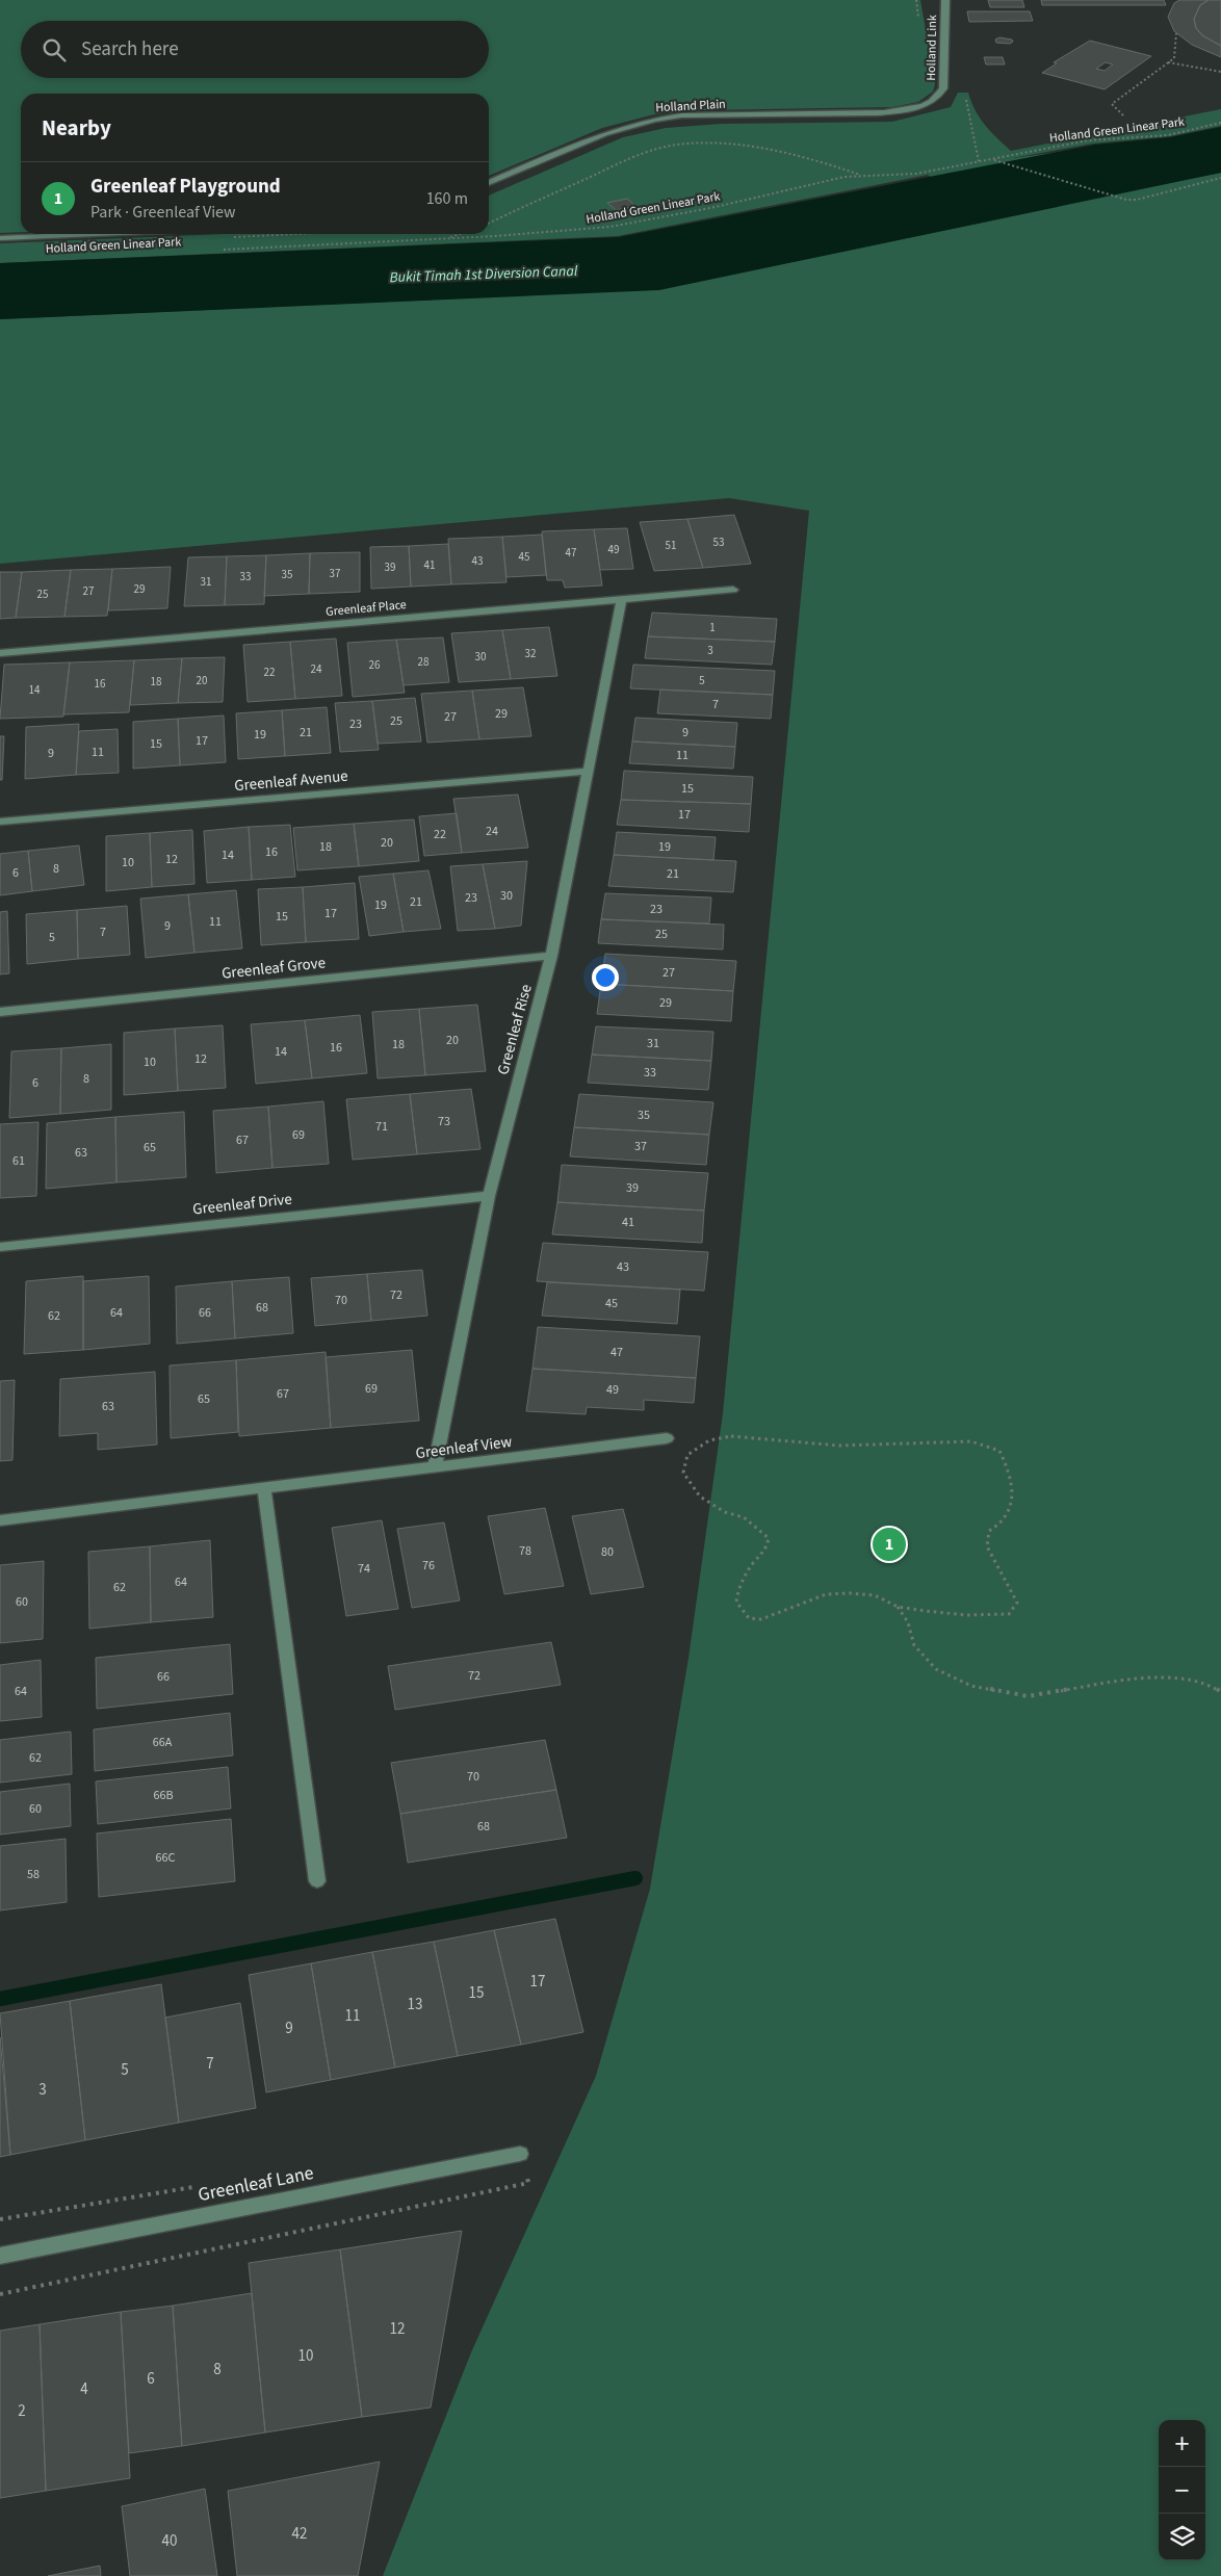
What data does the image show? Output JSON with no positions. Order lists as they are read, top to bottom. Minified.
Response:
{"streets":{"street":["Holland Link","Holland Plain","Greenleaf Place","Greenleaf Avenue","Greenleaf Grove","Greenleaf Rise","Greenleaf Drive","Greenleaf View","Greenleaf Lane"],"path":["Holland Green Linear Park"]},"crossings":[["Holland Link","Holland Plain"],["Greenleaf Place","Greenleaf Rise"],["Greenleaf Avenue","Greenleaf Rise"],["Greenleaf Grove","Greenleaf Rise"],["Greenleaf Rise","Greenleaf Drive"],["Greenleaf Rise","Greenleaf View"]],"water":["Bukit Timah 1st Diversion Canal"],"house_numbers":["53","51","49","47","45","43","41","39","37","35","33","31","29","27","25","1","3","32","30","28","26","24","22","20","5","18","16","14","7","29","27","25","23","21","9","19","17","15","11","9","11","15","17","24","22","20","18","19","16","14","12","10","8","6","21","30","23","21","19","23","17","15","11","9","7","25","5","27","29","20","31","18","16","14","12","10","33","8","6","35","73","71","69","67","37","65","63","61","39","41","43","72","70","45","68","64","66","62","47","69","49","67","65","63","78","80","76","74","64","62","60","72","66","64","66A","62","70","66B","60","68","66C","58","17","15","13","11","9","7","5","3","12","10","8","6","4","2","42","40"],"page":{"search":"Search here","heading":"Nearby","list":[{"mark":"1","name":"Greenleaf Playground","note":"Park · Greenleaf View","value":"160 m"}],"pins":"1","map_buttons":["+","−"]}}
